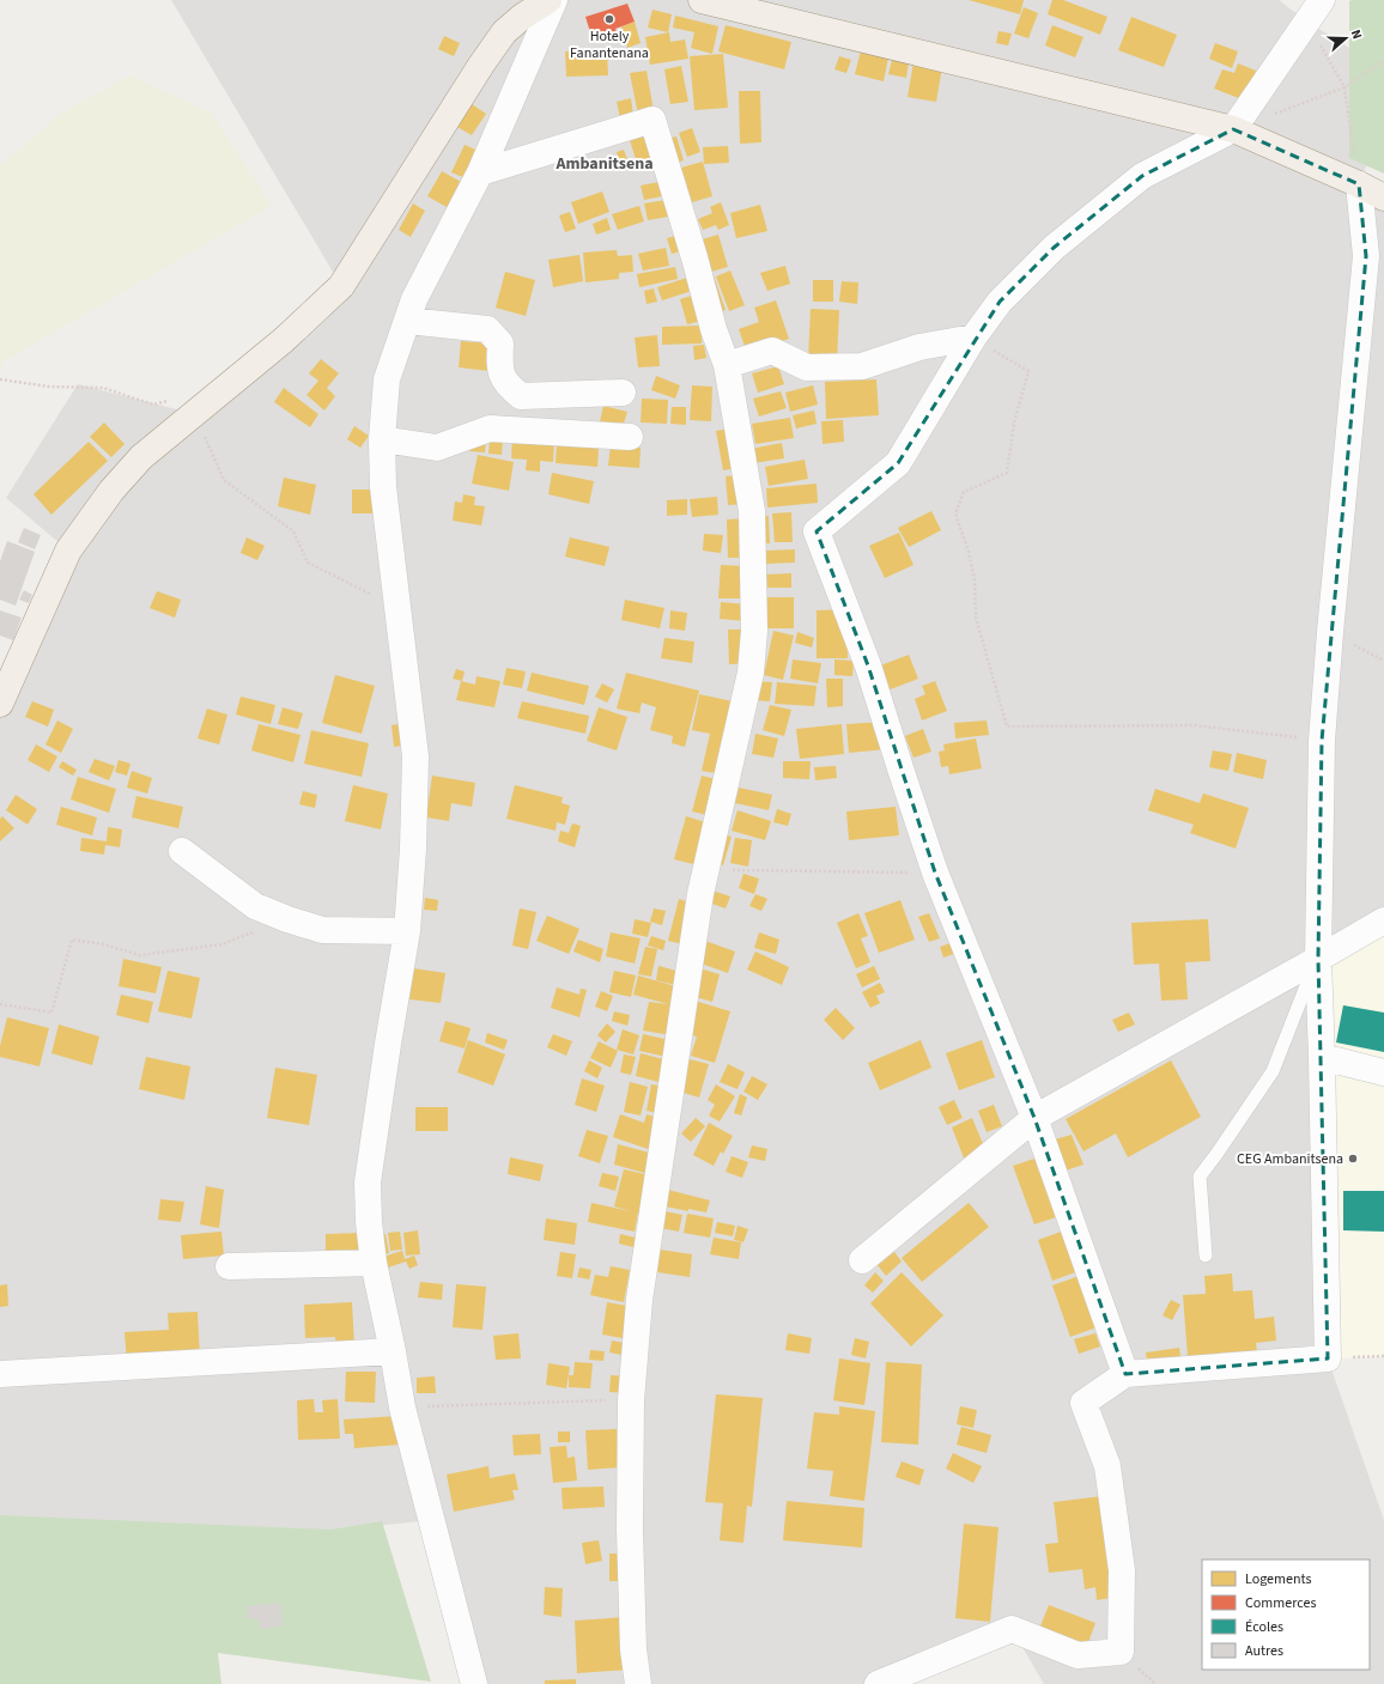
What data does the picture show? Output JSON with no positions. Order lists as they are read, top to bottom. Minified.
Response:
{"districts":["Ambanitsena"],"places":["Hotely Fanantenana","CEG Ambanitsena"],"legend":["Logements","Commerces","Écoles","Autres"],"north":"right"}
